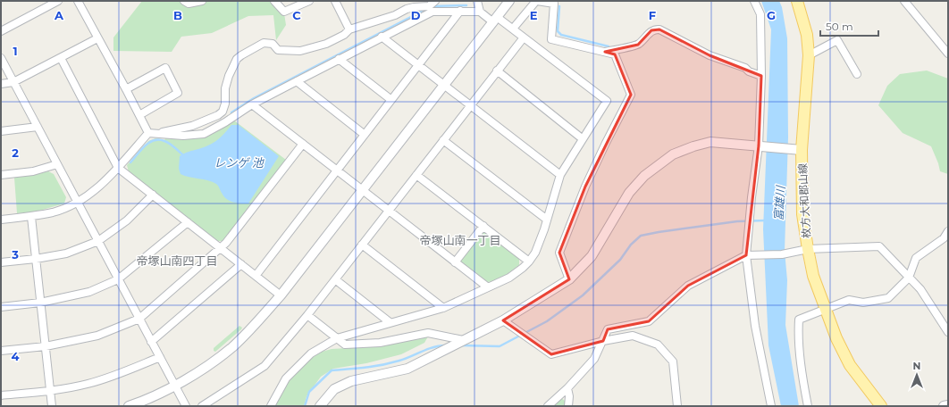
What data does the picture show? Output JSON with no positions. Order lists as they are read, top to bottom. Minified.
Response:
{"streets":{"main road":["枚方大和郡山線"]},"districts":["帝塚山南一丁目","帝塚山南四丁目"],"water":["レンゲ 池","富雄川"],"scale_bar":"50 m","north":"top","grid":{"columns":["A","B","C","D","E","F","G"],"rows":["1","2","3","4"]}}
